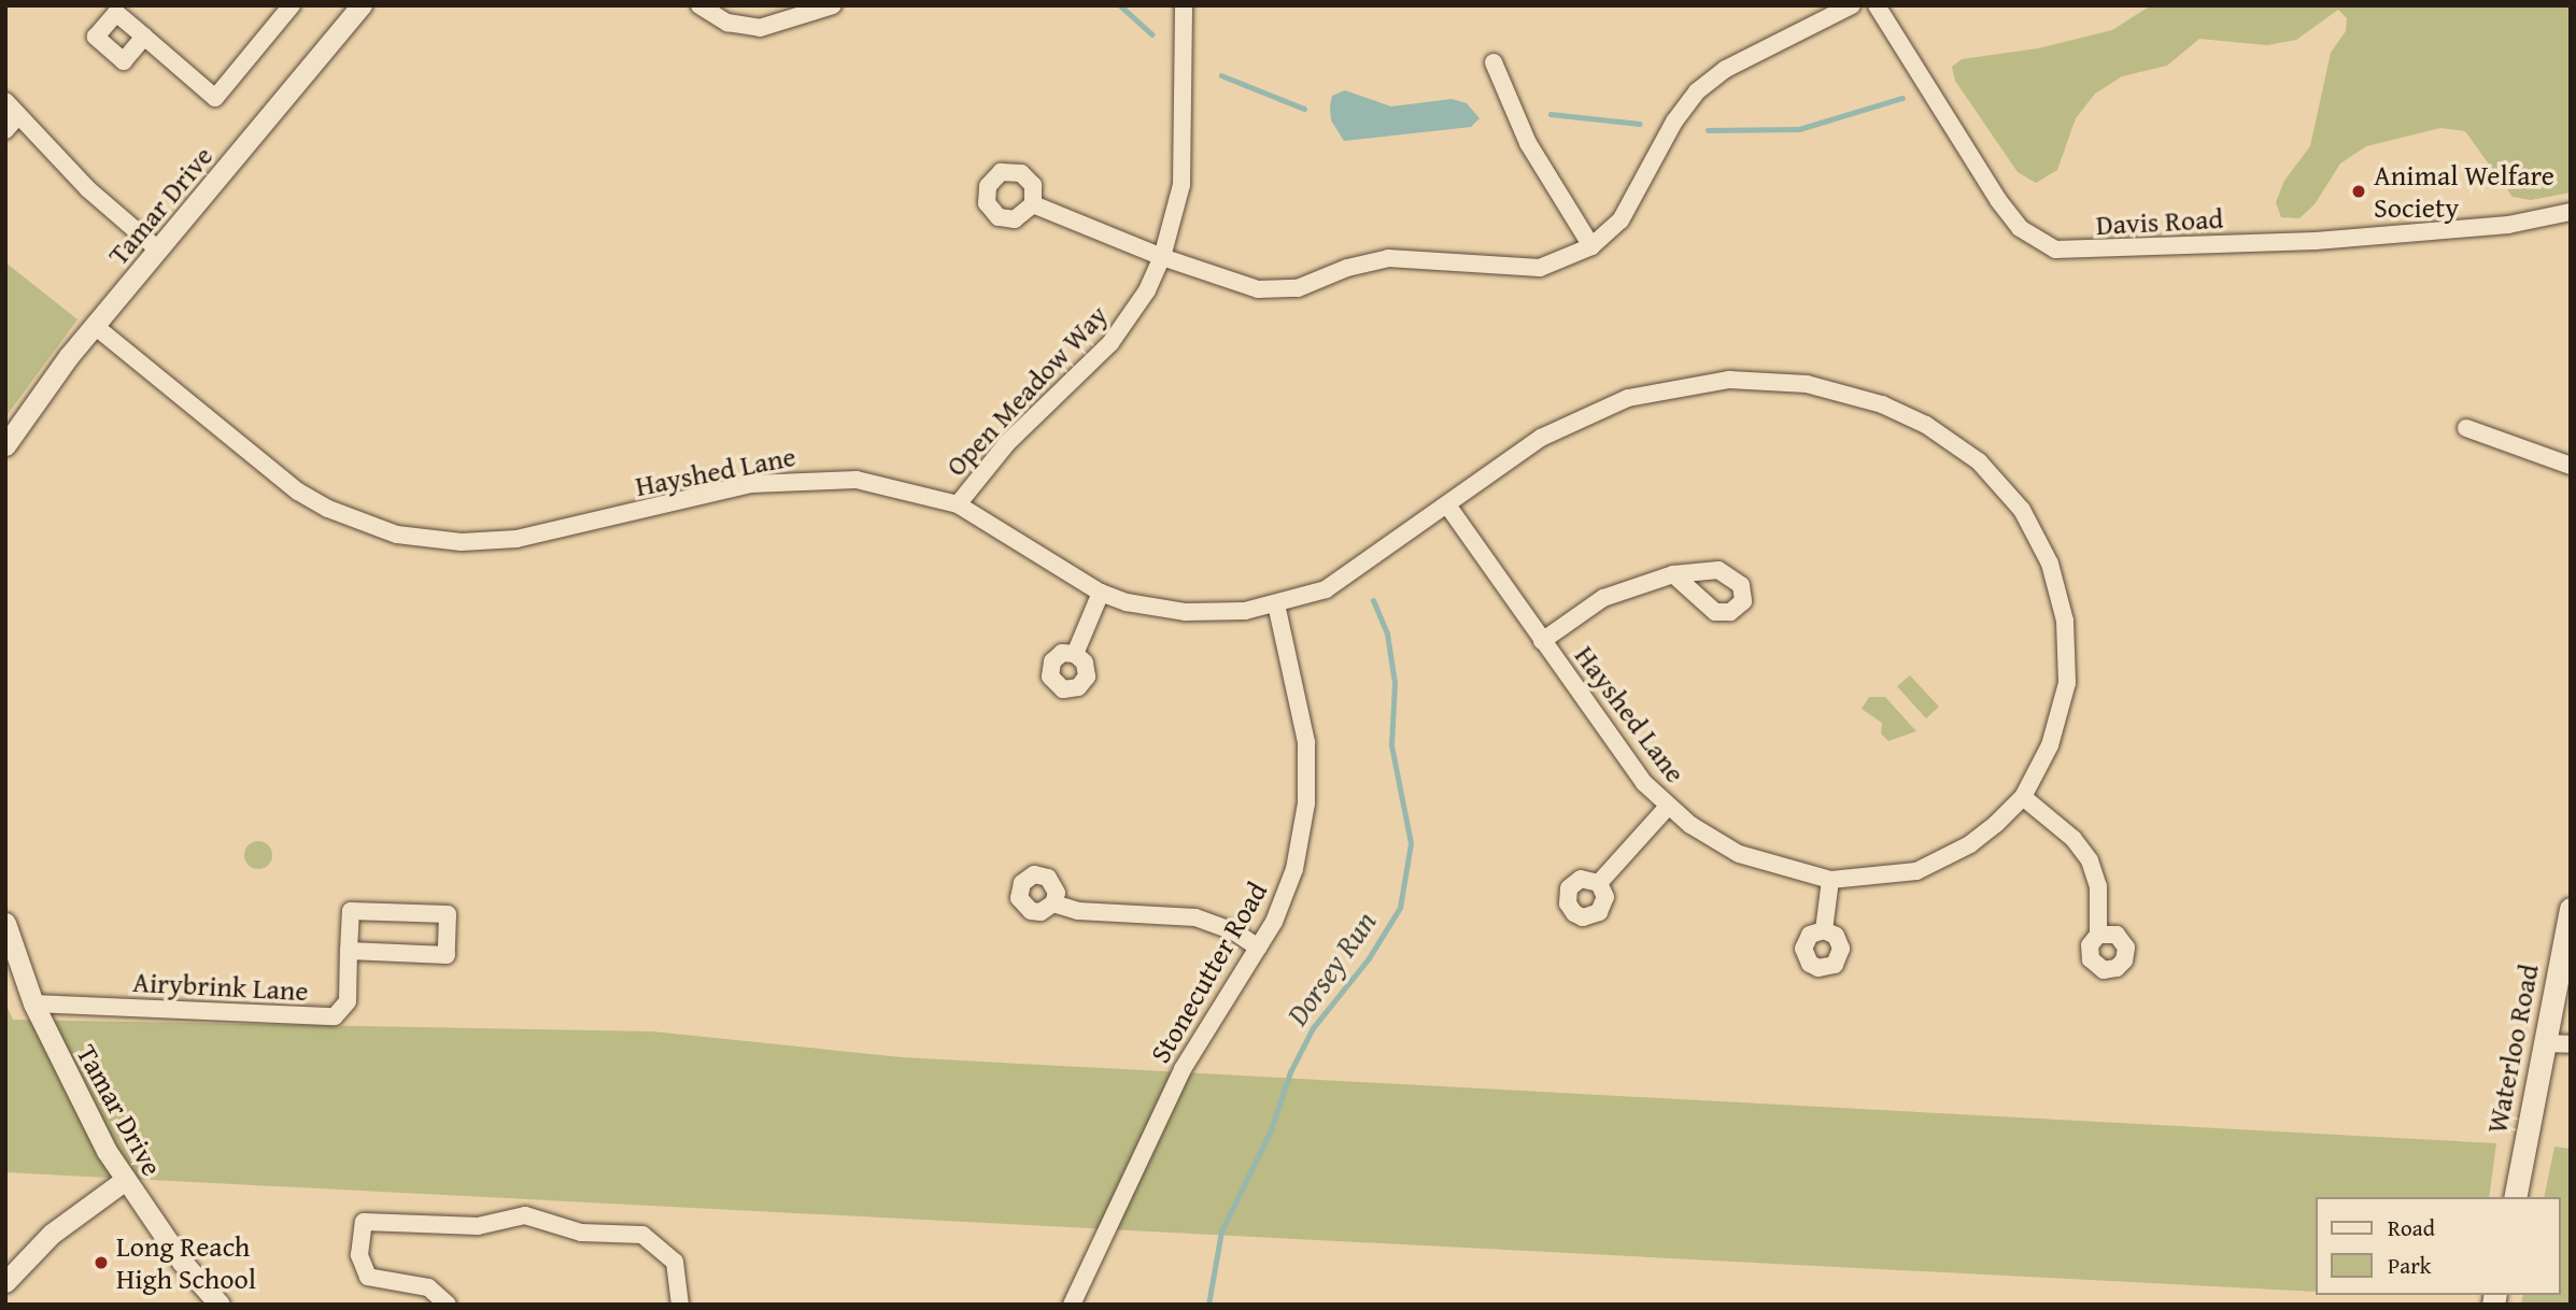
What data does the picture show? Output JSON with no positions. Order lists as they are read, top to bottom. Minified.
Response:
{"streets":{"main road":["Waterloo Road"],"street":["Tamar Drive","Davis Road","Open Meadow Way","Hayshed Lane","Stonecutter Road","Airybrink Lane"]},"crossings":[["Tamar Drive","Hayshed Lane"],["Tamar Drive","Airybrink Lane"],["Open Meadow Way","Hayshed Lane"],["Hayshed Lane","Stonecutter Road"]],"water":["Dorsey Run"],"places":["Animal Welfare Society","Long Reach High School"],"legend":["Road","Park"]}
